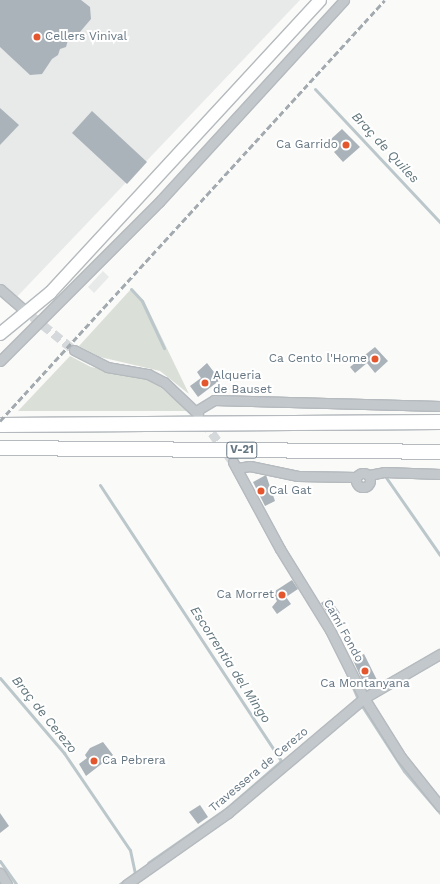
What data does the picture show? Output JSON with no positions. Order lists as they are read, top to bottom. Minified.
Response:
{"streets":{"highway":["V-21"],"street":["Camí Fondo","Travessera de Cerezo"]},"crossings":[["Camí Fondo","Travessera de Cerezo"]],"water":["Braç de Quiles","Escorrentia del Mingo","Braç de Cerezo"],"places":["Cellers Vinival","Ca Garrido","Ca Cento l'Home","Alqueria de Bauset","Cal Gat","Ca Morret","Ca Montanyana","Ca Pebrera"]}
